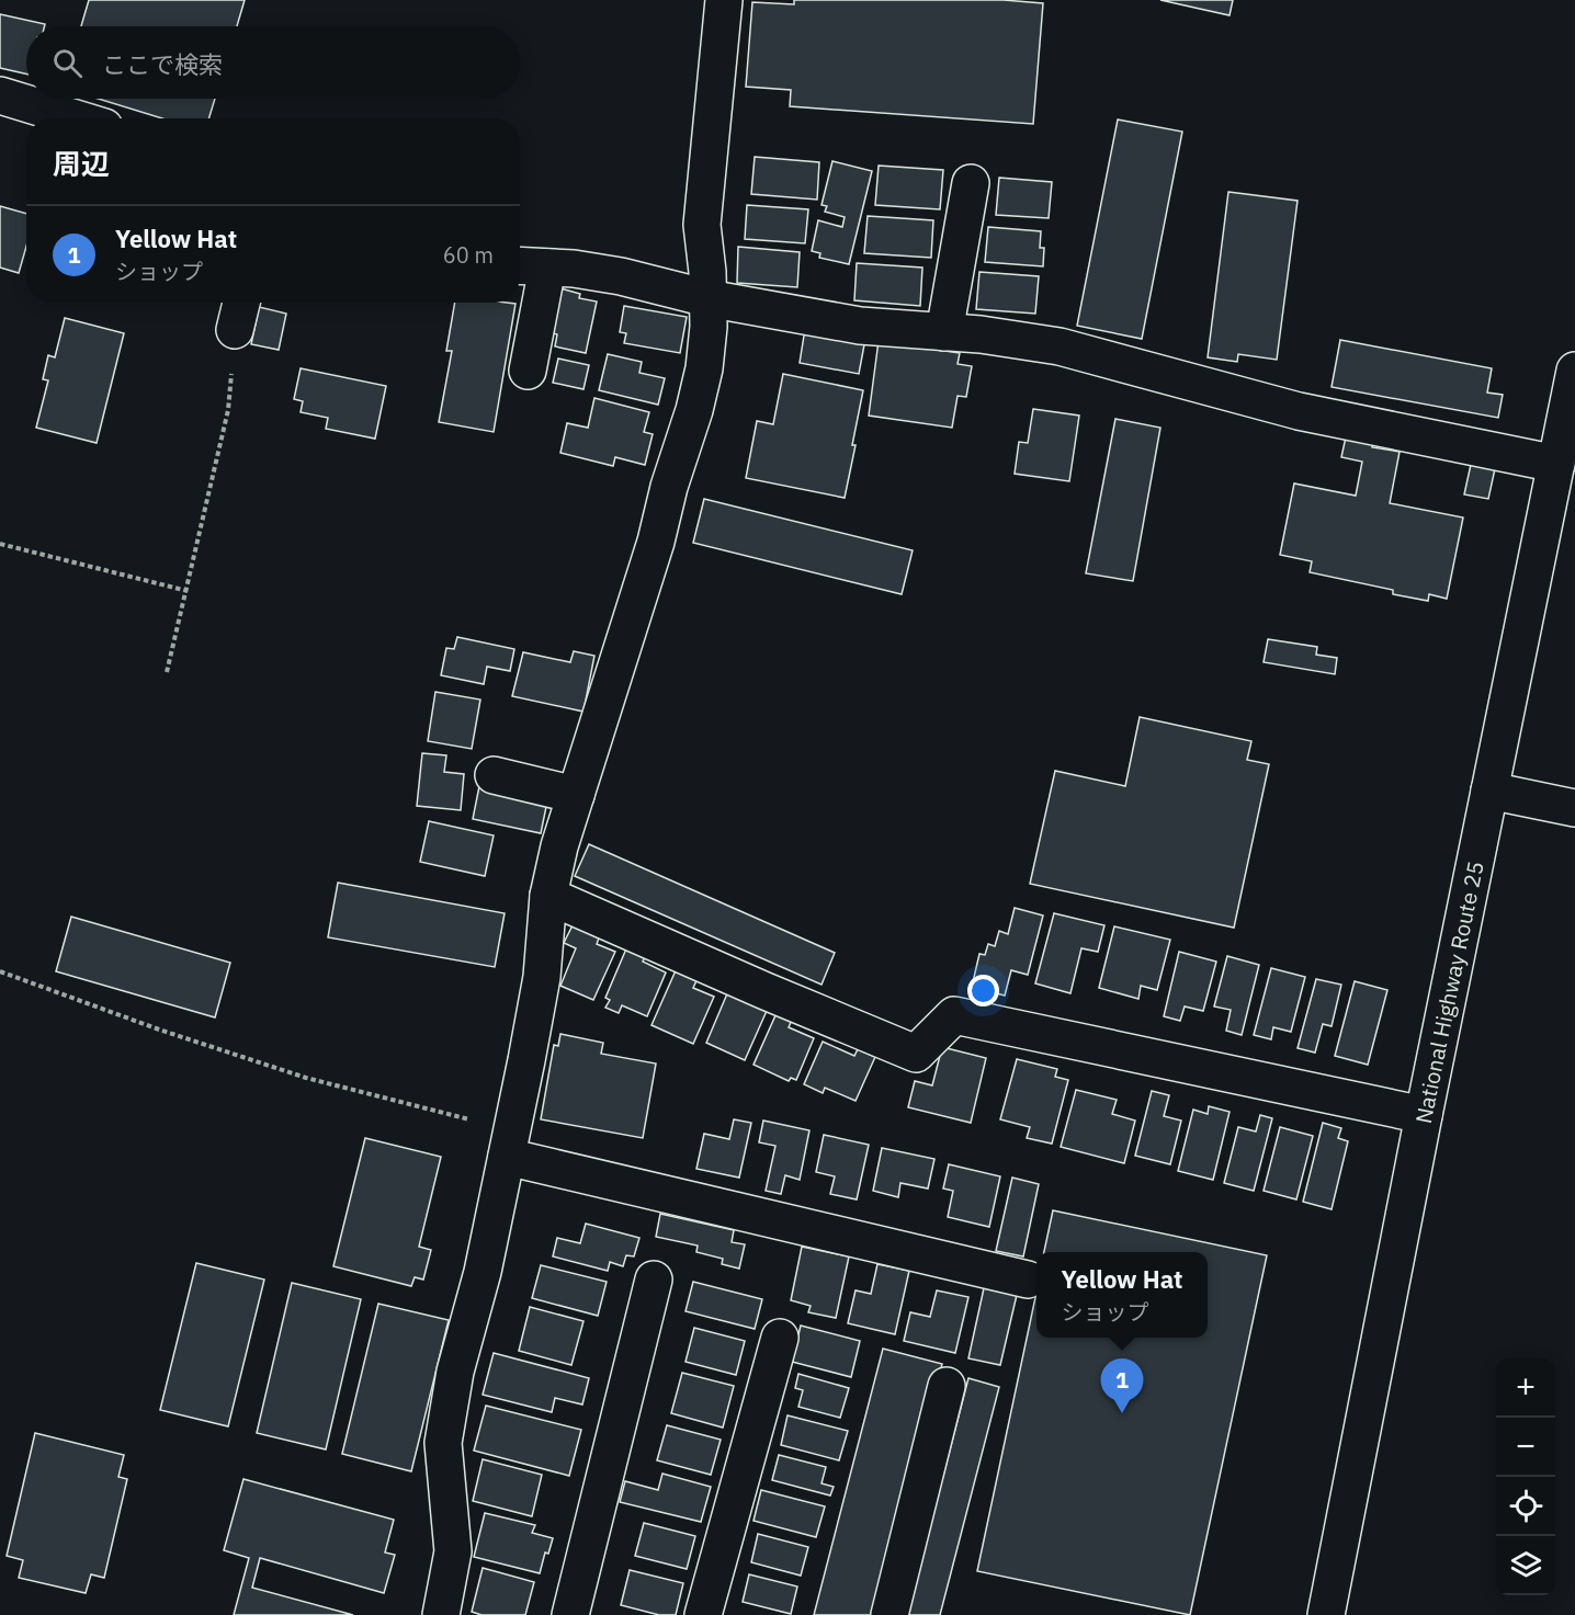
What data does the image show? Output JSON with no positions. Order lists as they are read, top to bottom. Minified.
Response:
{"streets":{"main road":["National Highway Route 25"]},"page":{"search":"ここで検索","heading":"周辺","list":[{"mark":"1","name":"Yellow Hat","note":"ショップ","value":"60 m"}],"popup":["Yellow Hat","ショップ"],"map_buttons":["+","−"],"pins":"1"}}
